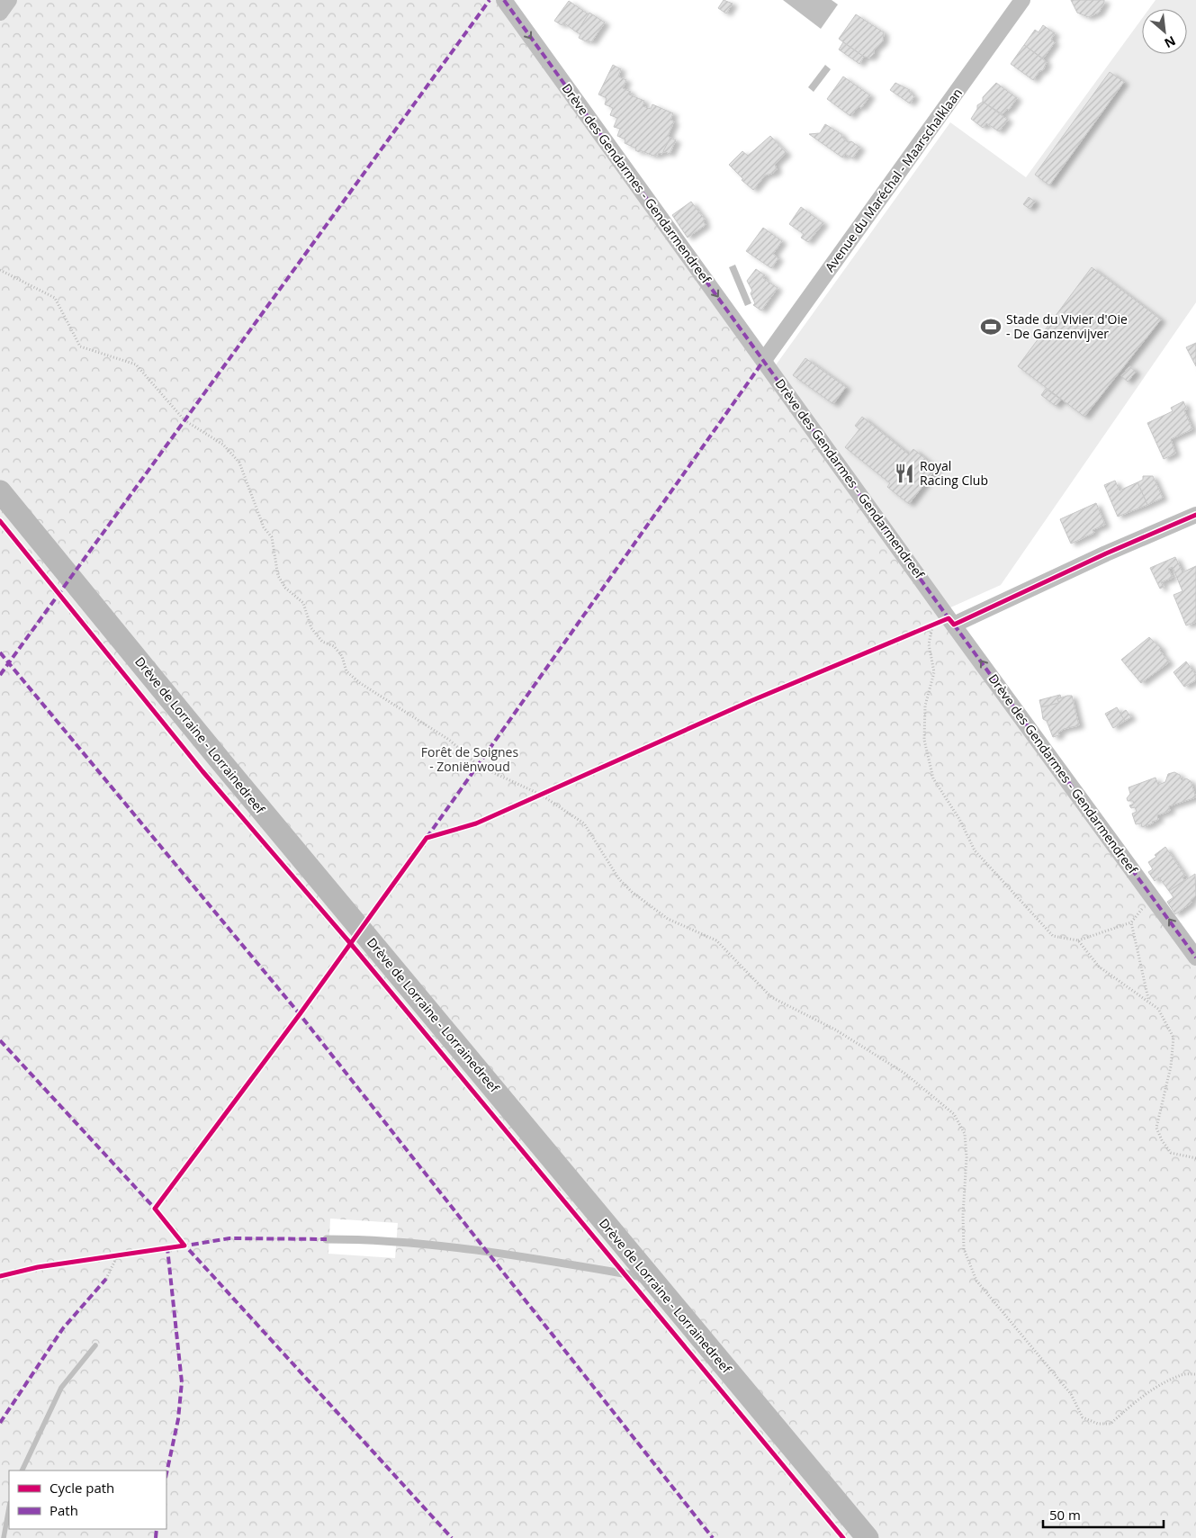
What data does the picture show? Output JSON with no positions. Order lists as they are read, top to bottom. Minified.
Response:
{"streets":{"main road":["Drève de Lorraine - Lorrainedreef"],"street":["Avenue du Maréchal - Maarschalklaan","Drève des Gendarmes - Gendarmendreef"]},"crossings":[["Avenue du Maréchal - Maarschalklaan","Drève des Gendarmes - Gendarmendreef"]],"parks":["Forêt de Soignes - Zoniënwoud"],"places":{"sports":["Stade du Vivier d'Oie - De Ganzenvijver"],"restaurant":["Royal Racing Club"]},"legend":["Cycle path","Path"],"scale_bar":"50 m","north":"bottom right"}
